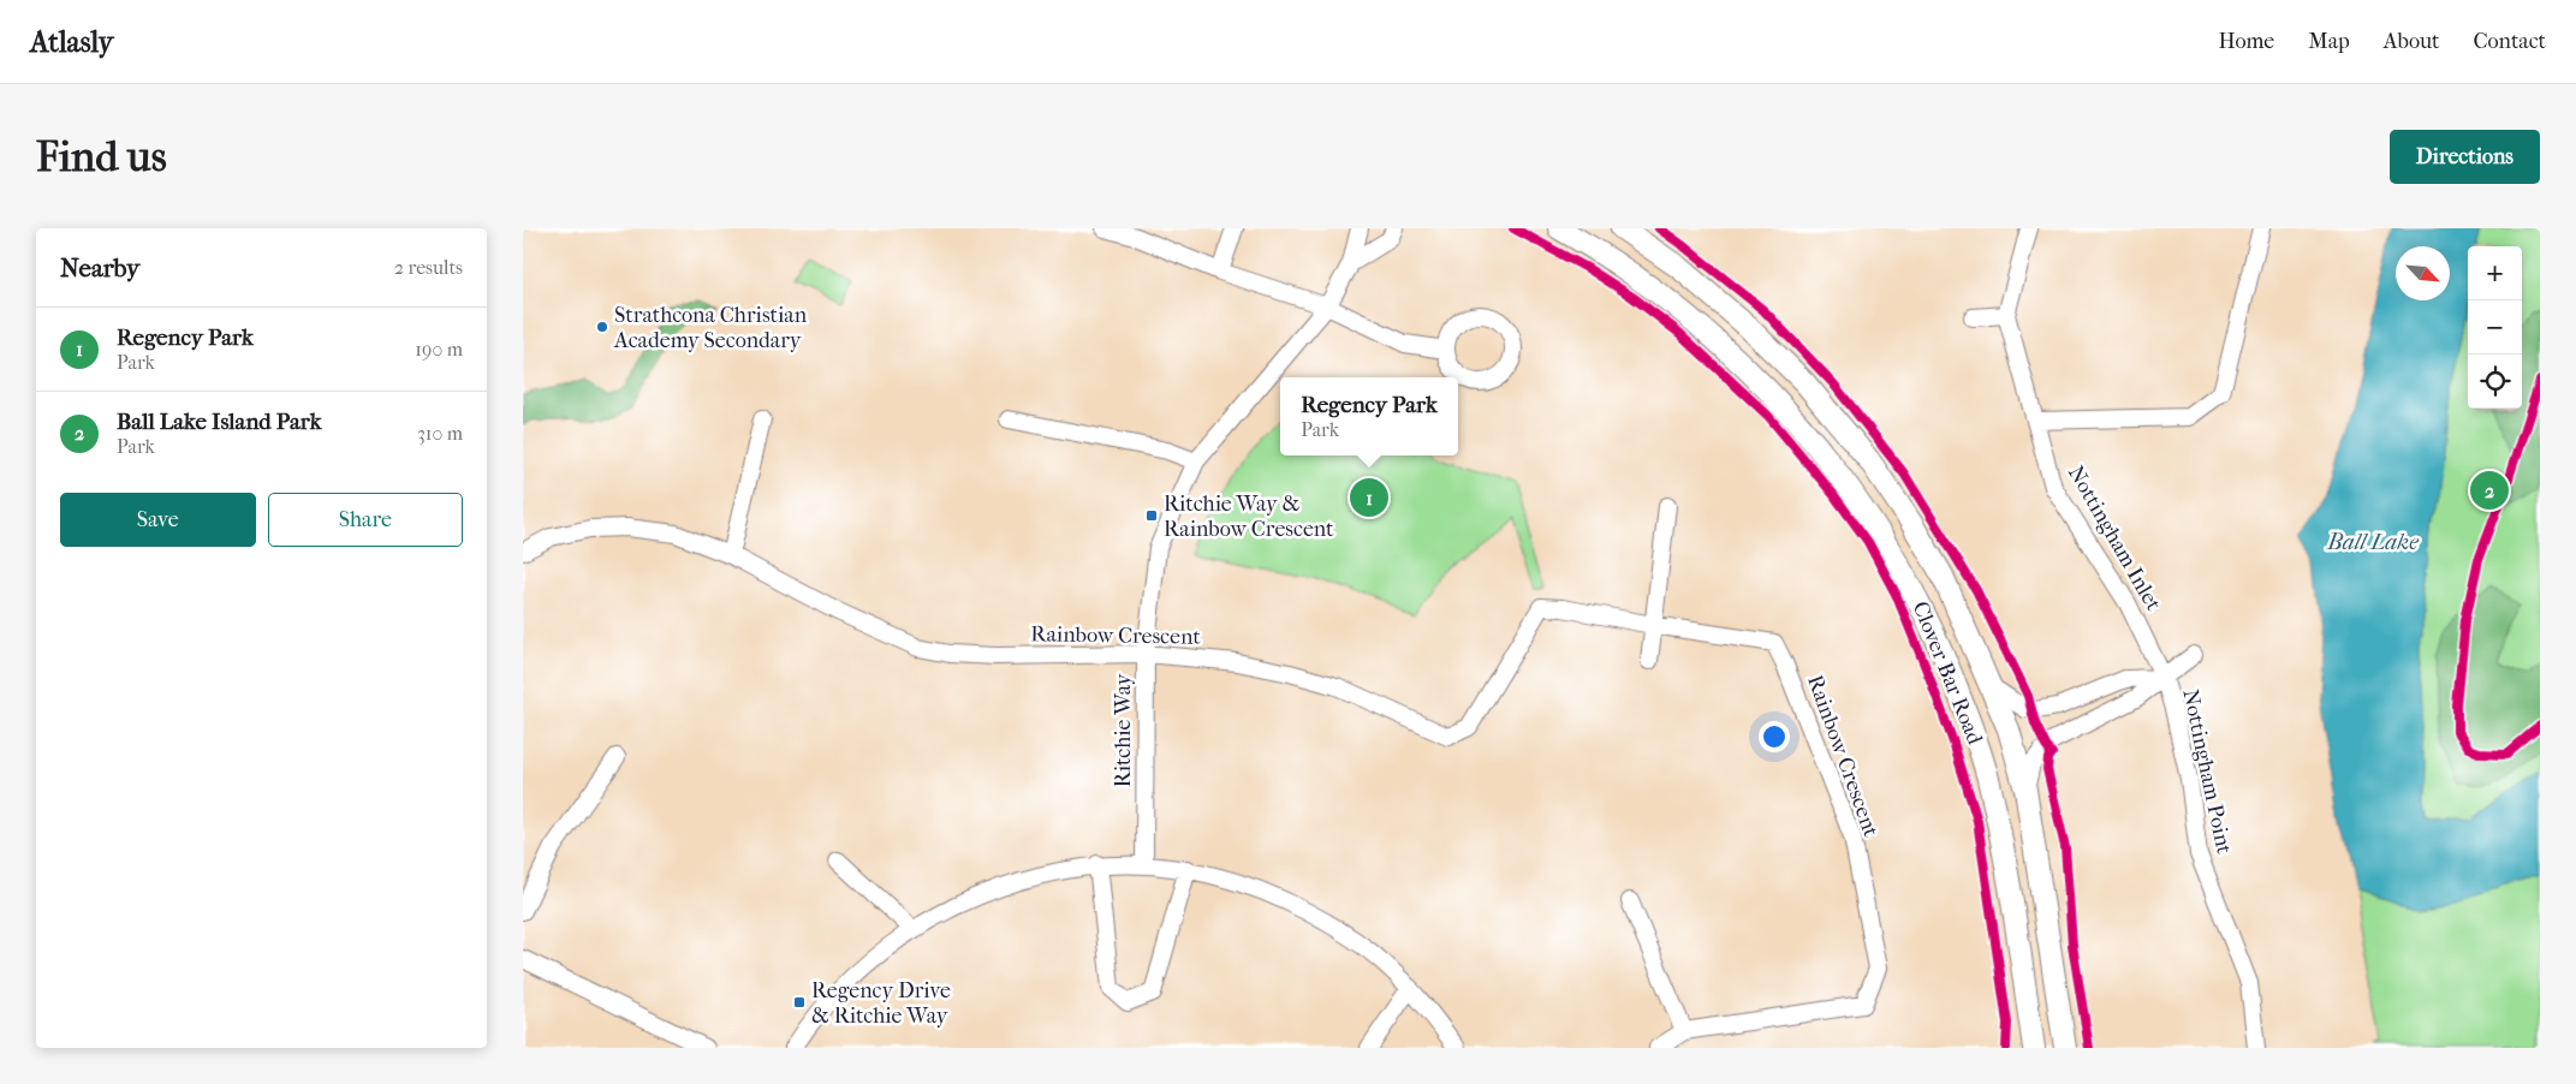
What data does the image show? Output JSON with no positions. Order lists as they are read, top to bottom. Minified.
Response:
{"streets":{"main road":["Clover Bar Road"],"street":["Nottingham Inlet","Rainbow Crescent","Ritchie Way","Nottingham Point"]},"crossings":[["Nottingham Inlet","Nottingham Point"],["Rainbow Crescent","Ritchie Way"]],"water":["Ball Lake"],"places":{"other":["Strathcona Christian Academy Secondary"],"transit":["Ritchie Way & Rainbow Crescent","Regency Drive & Ritchie Way"]},"north":"bottom right","page":{"header":"Atlasly","nav":["Home","Map","About","Contact"],"buttons":["Directions",["Save","Share"]],"title":"Find us","heading":["Nearby","2 results"],"map_buttons":["+","−"],"list":[{"mark":"1","name":"Regency Park","note":"Park","value":"190 m"},{"mark":"2","name":"Ball Lake Island Park","note":"Park","value":"310 m"}],"popup":["Regency Park","Park"],"pins":["2","1"]}}
